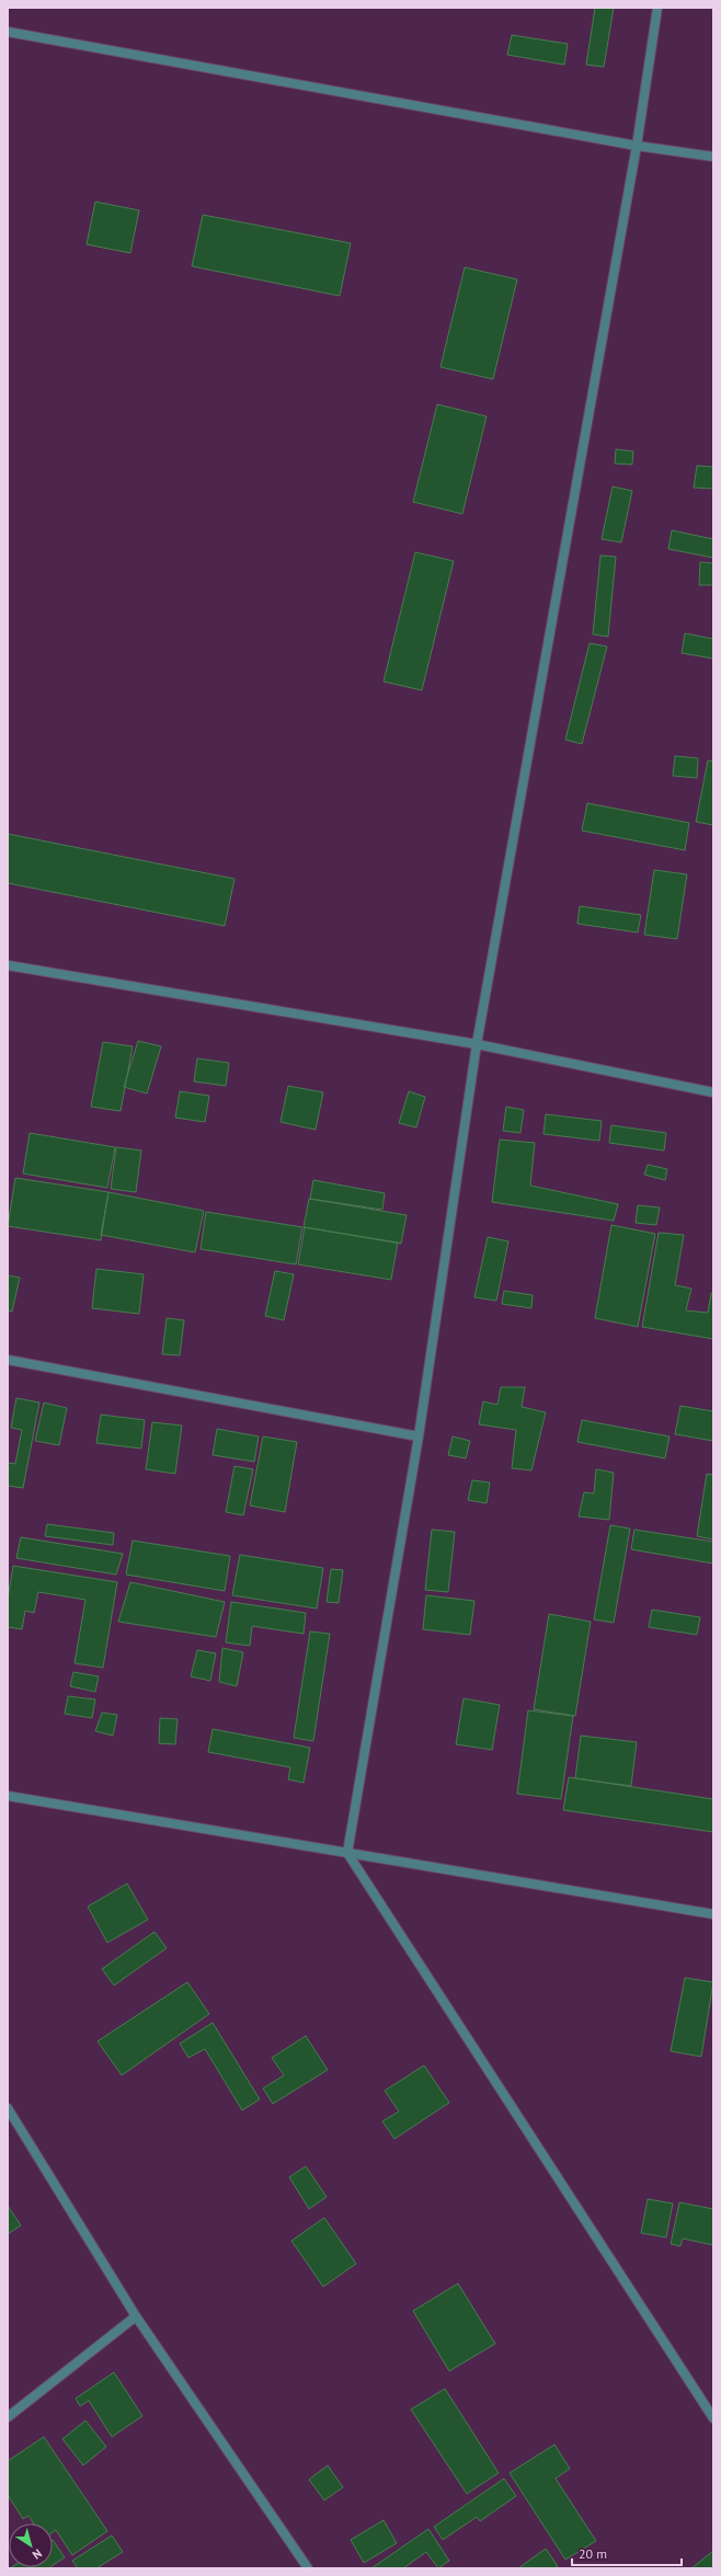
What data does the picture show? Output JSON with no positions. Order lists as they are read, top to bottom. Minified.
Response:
{"scale_bar":"20 m","north":"bottom right"}
